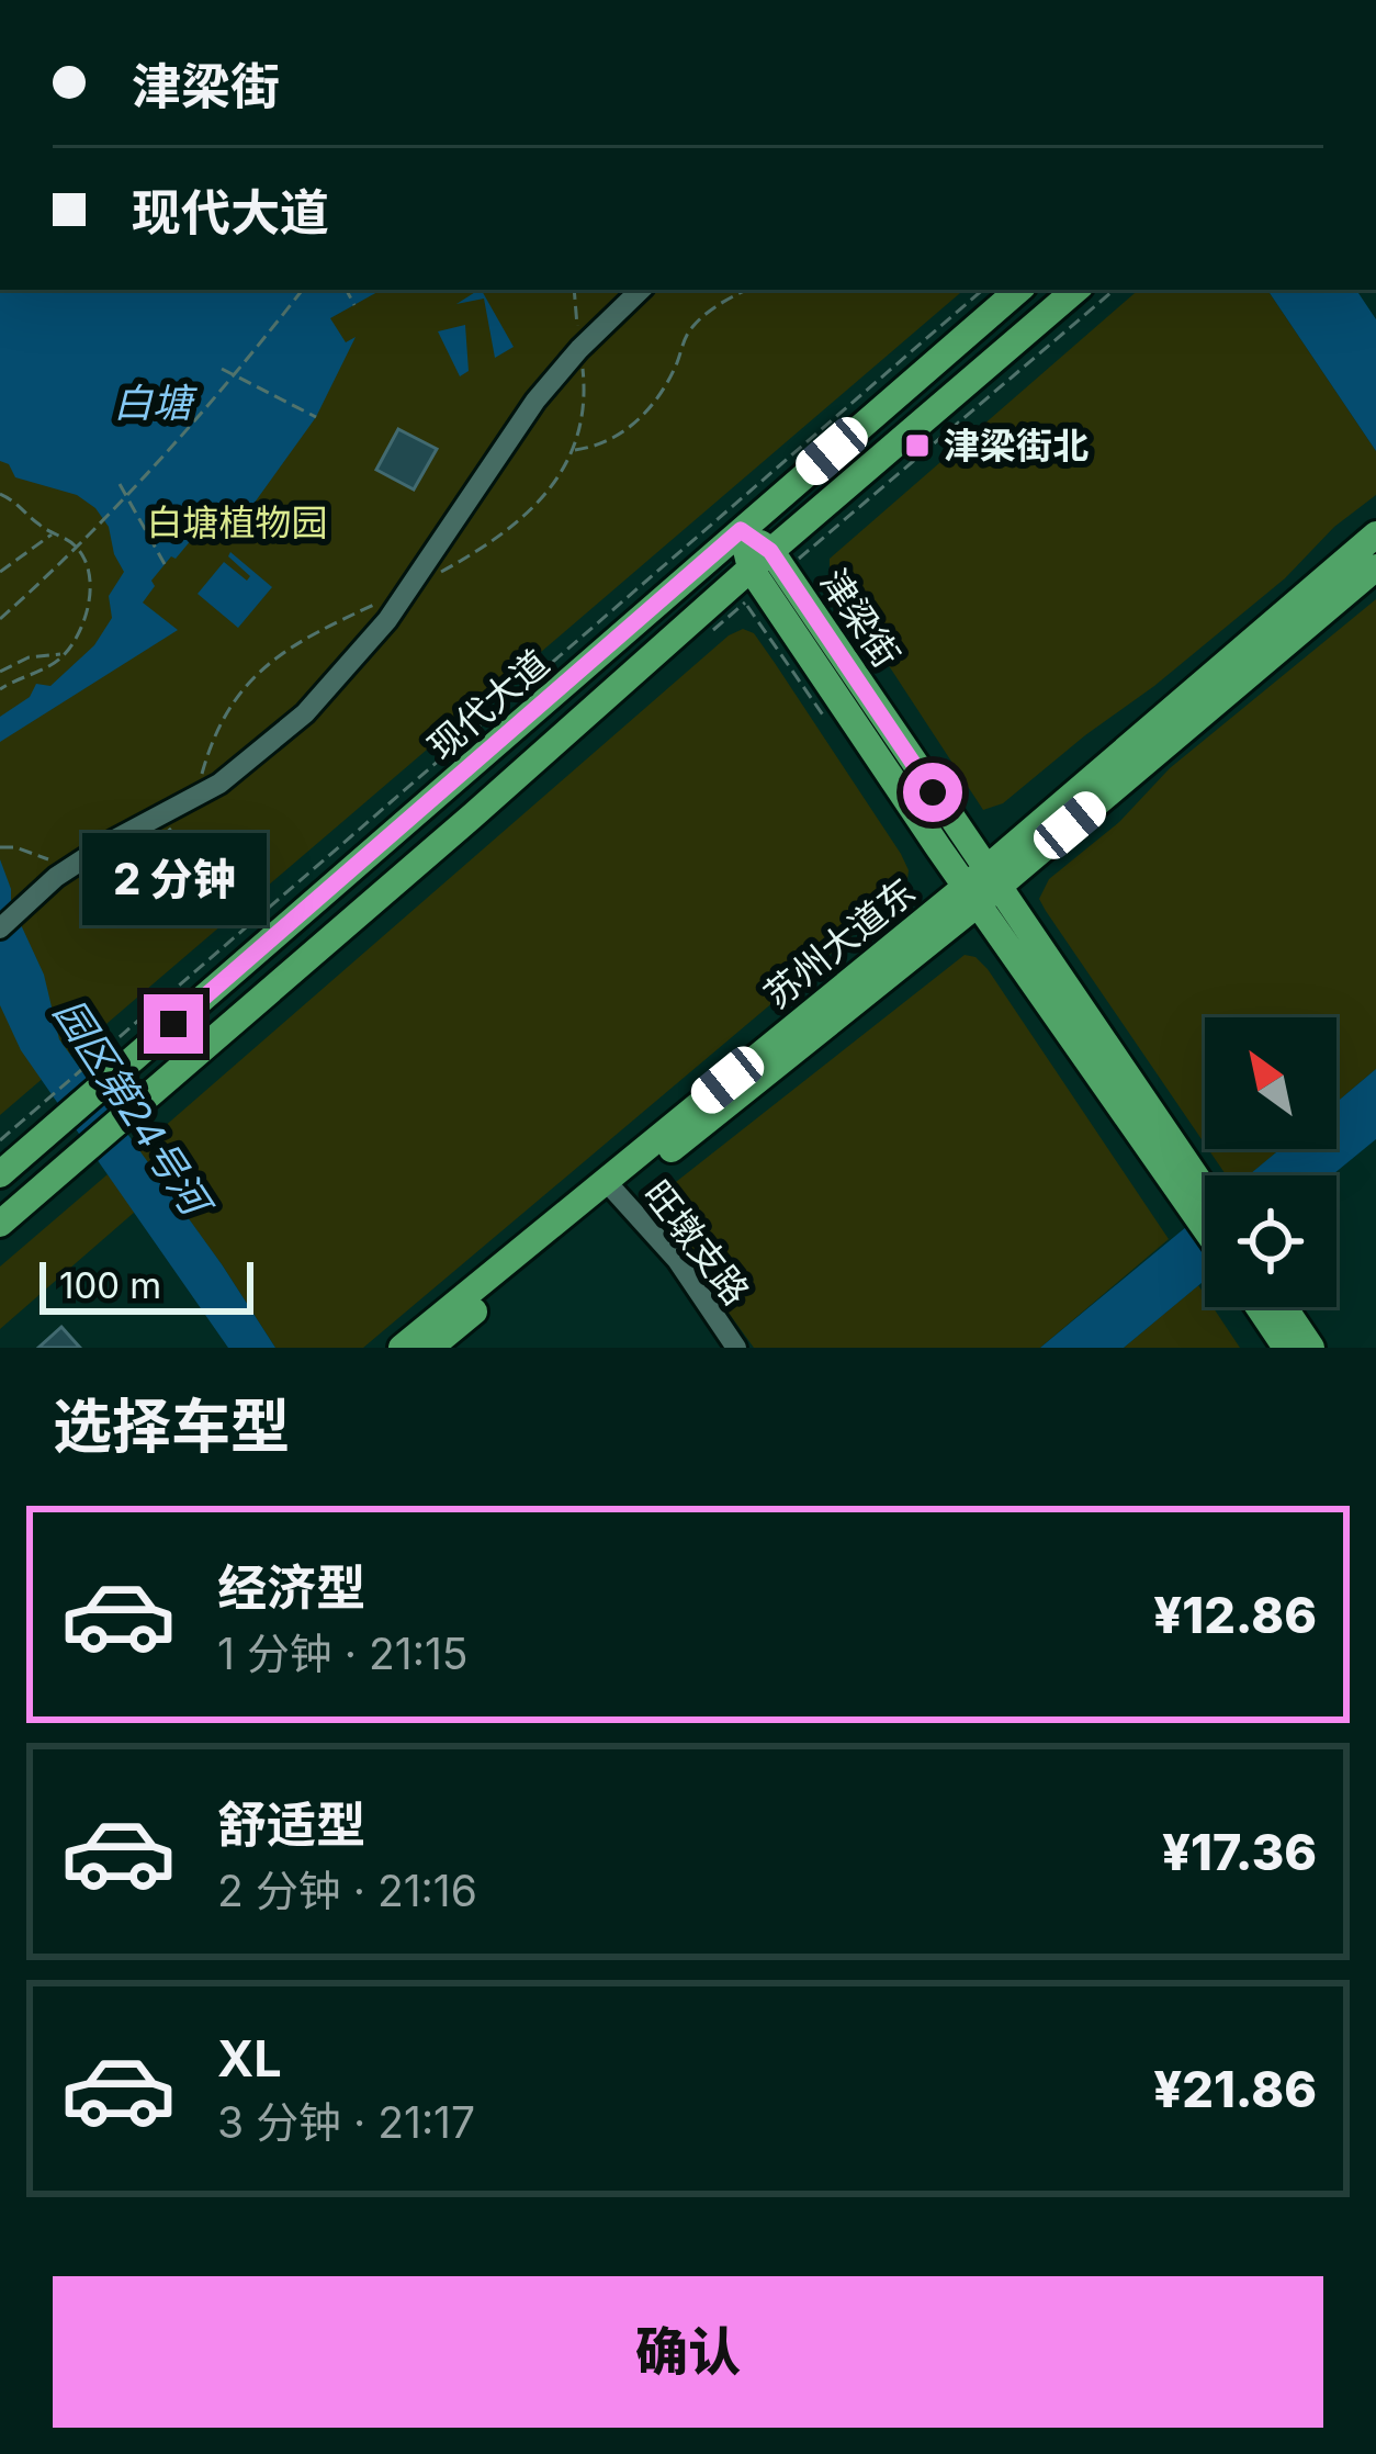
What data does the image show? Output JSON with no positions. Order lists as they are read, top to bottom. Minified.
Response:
{"streets":{"main road":["津梁街","现代大道","苏州大道东"],"street":["旺墩支路"]},"crossings":[["津梁街","现代大道"],["津梁街","苏州大道东"],["苏州大道东","旺墩支路"]],"water":["白塘","园区第24号河"],"parks":["白塘植物园"],"places":{"transit":["津梁街北"]},"scale_bar":"100 m","north":"top left","page":{"banner":["津梁街","现代大道"],"bubble":"2 分钟","scale":"100 m","heading":"选择车型","list":[{"name":"经济型","note":"1 分钟 · 21:15","value":"¥12.86"},{"name":"舒适型","note":"2 分钟 · 21:16","value":"¥17.36"},{"name":"XL","note":"3 分钟 · 21:17","value":"¥21.86"}],"buttons":"确认"}}
